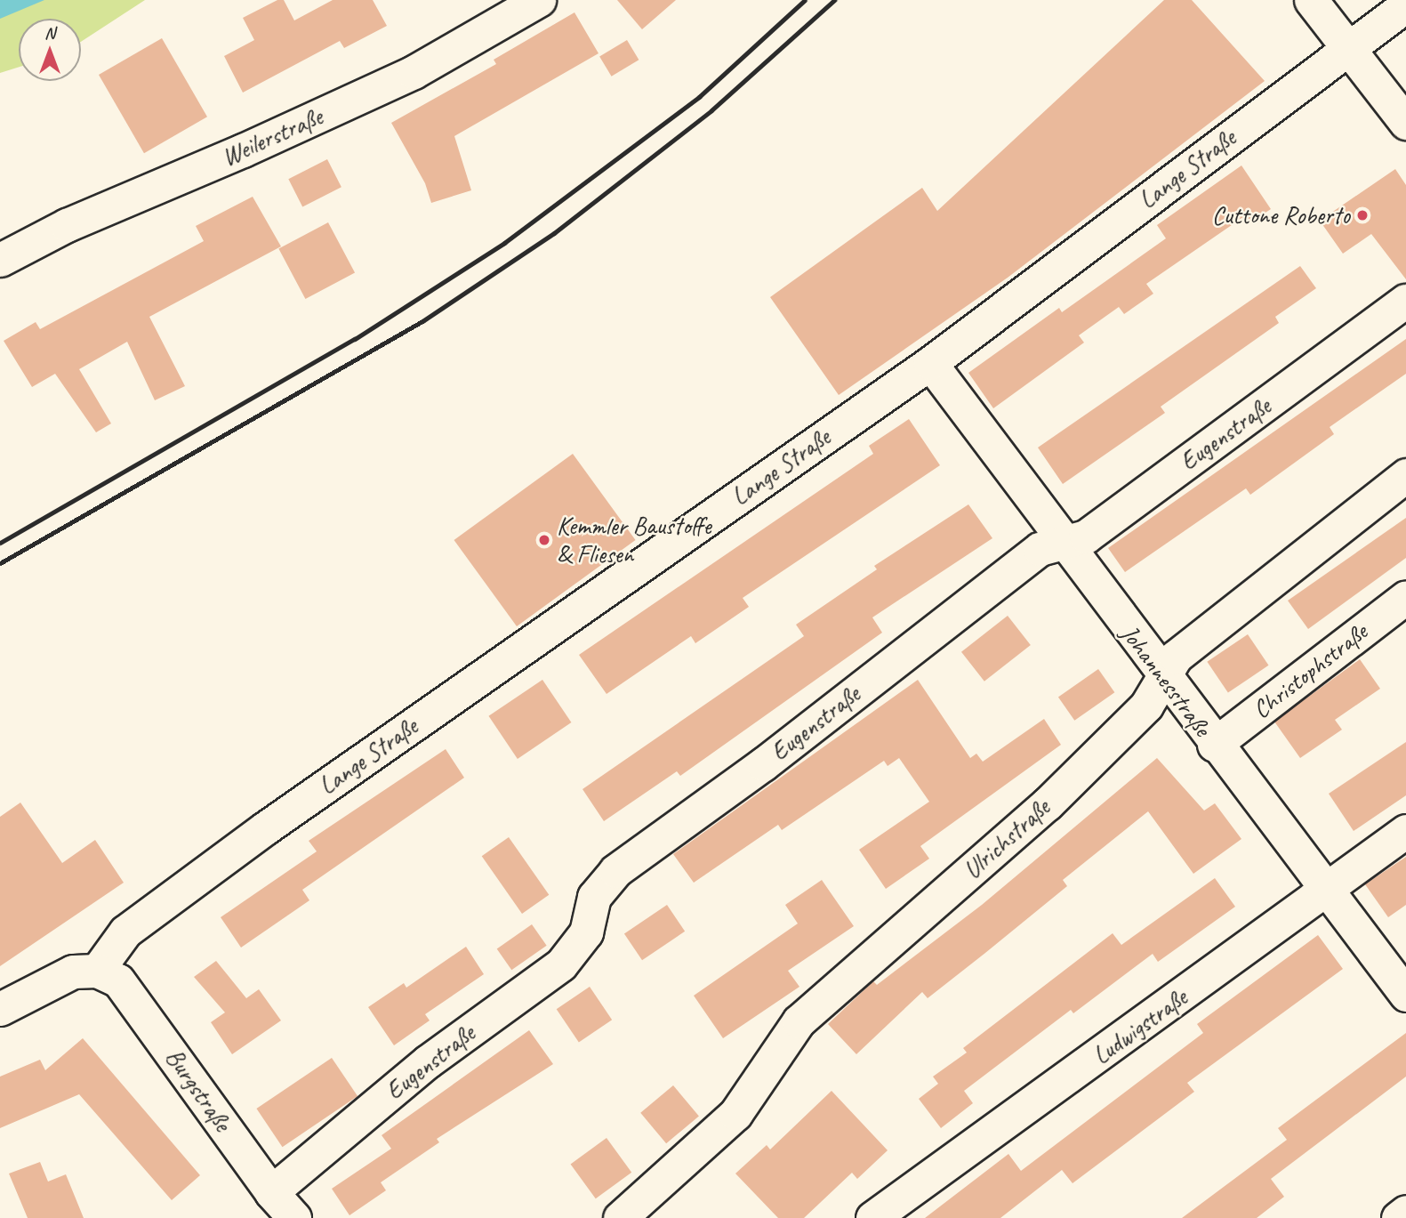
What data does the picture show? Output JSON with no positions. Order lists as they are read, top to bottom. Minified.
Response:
{"streets":{"street":["Weilerstraße","Lange Straße","Eugenstraße","Christophstraße","Johannesstraße","Ulrichstraße","Ludwigstraße","Burgstraße"]},"crossings":[["Lange Straße","Johannesstraße"],["Lange Straße","Burgstraße"],["Eugenstraße","Johannesstraße"],["Eugenstraße","Burgstraße"],["Christophstraße","Johannesstraße"],["Johannesstraße","Ulrichstraße"],["Johannesstraße","Ludwigstraße"]],"places":["Cuttone Roberto","Kemmler Baustoffe & Fliesen"],"north":"top"}
